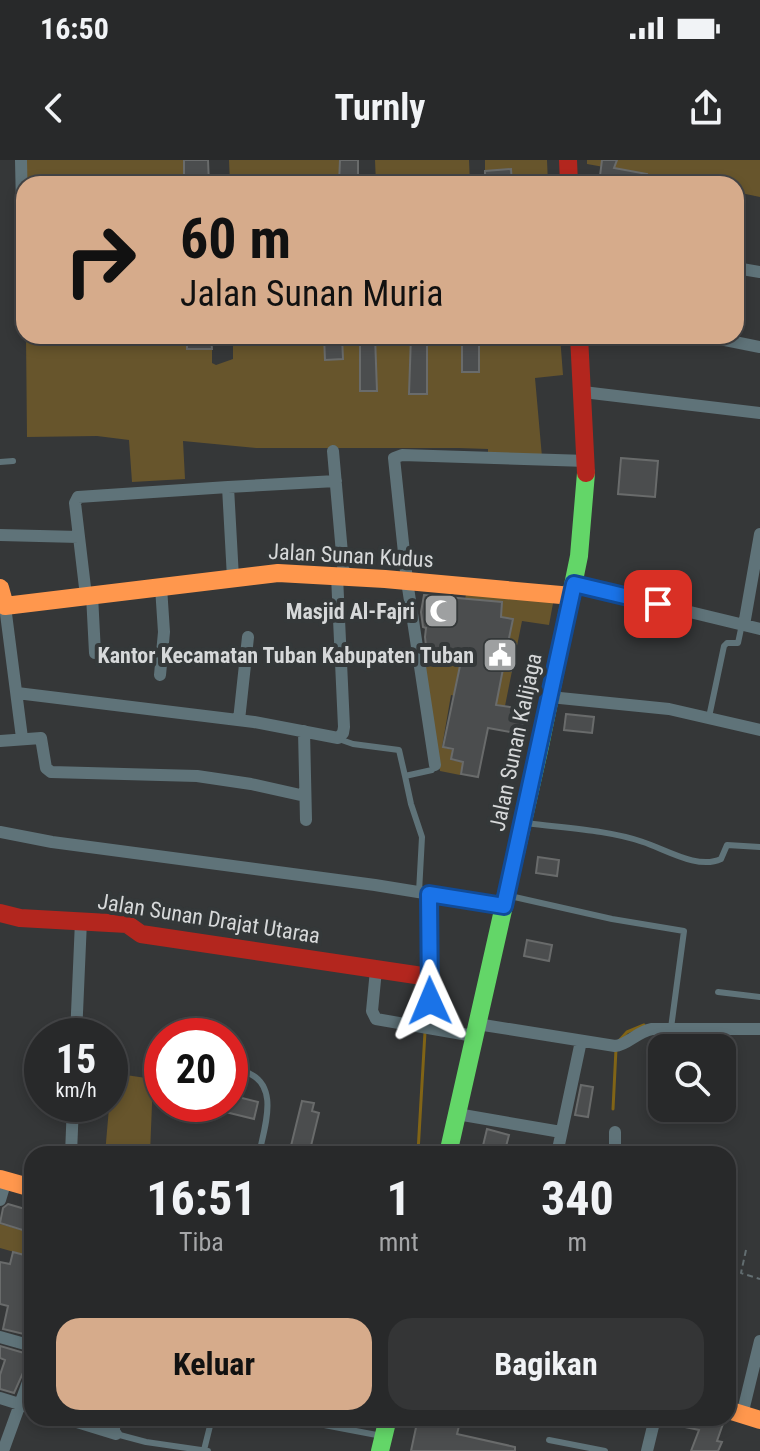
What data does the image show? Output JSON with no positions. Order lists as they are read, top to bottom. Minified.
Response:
{"streets":{"street":["Jalan Sunan Kudus","Jalan Sunan Kalijaga","Jalan Sunan Drajat Utaraa"]},"crossings":[["Jalan Sunan Kudus","Jalan Sunan Kalijaga"]],"places":{"mosque":["Masjid Al-Fajri"],"public building":["Kantor Kecamatan Tuban Kabupaten Tuban"]},"page":{"status":"16:50","header":"Turnly","turn":["60 m","Jalan Sunan Muria"],"speed":"15 km/h","limit":"20","eta":["16:51","Tiba","1","mnt","340","m"],"buttons":["Keluar","Bagikan"]}}
